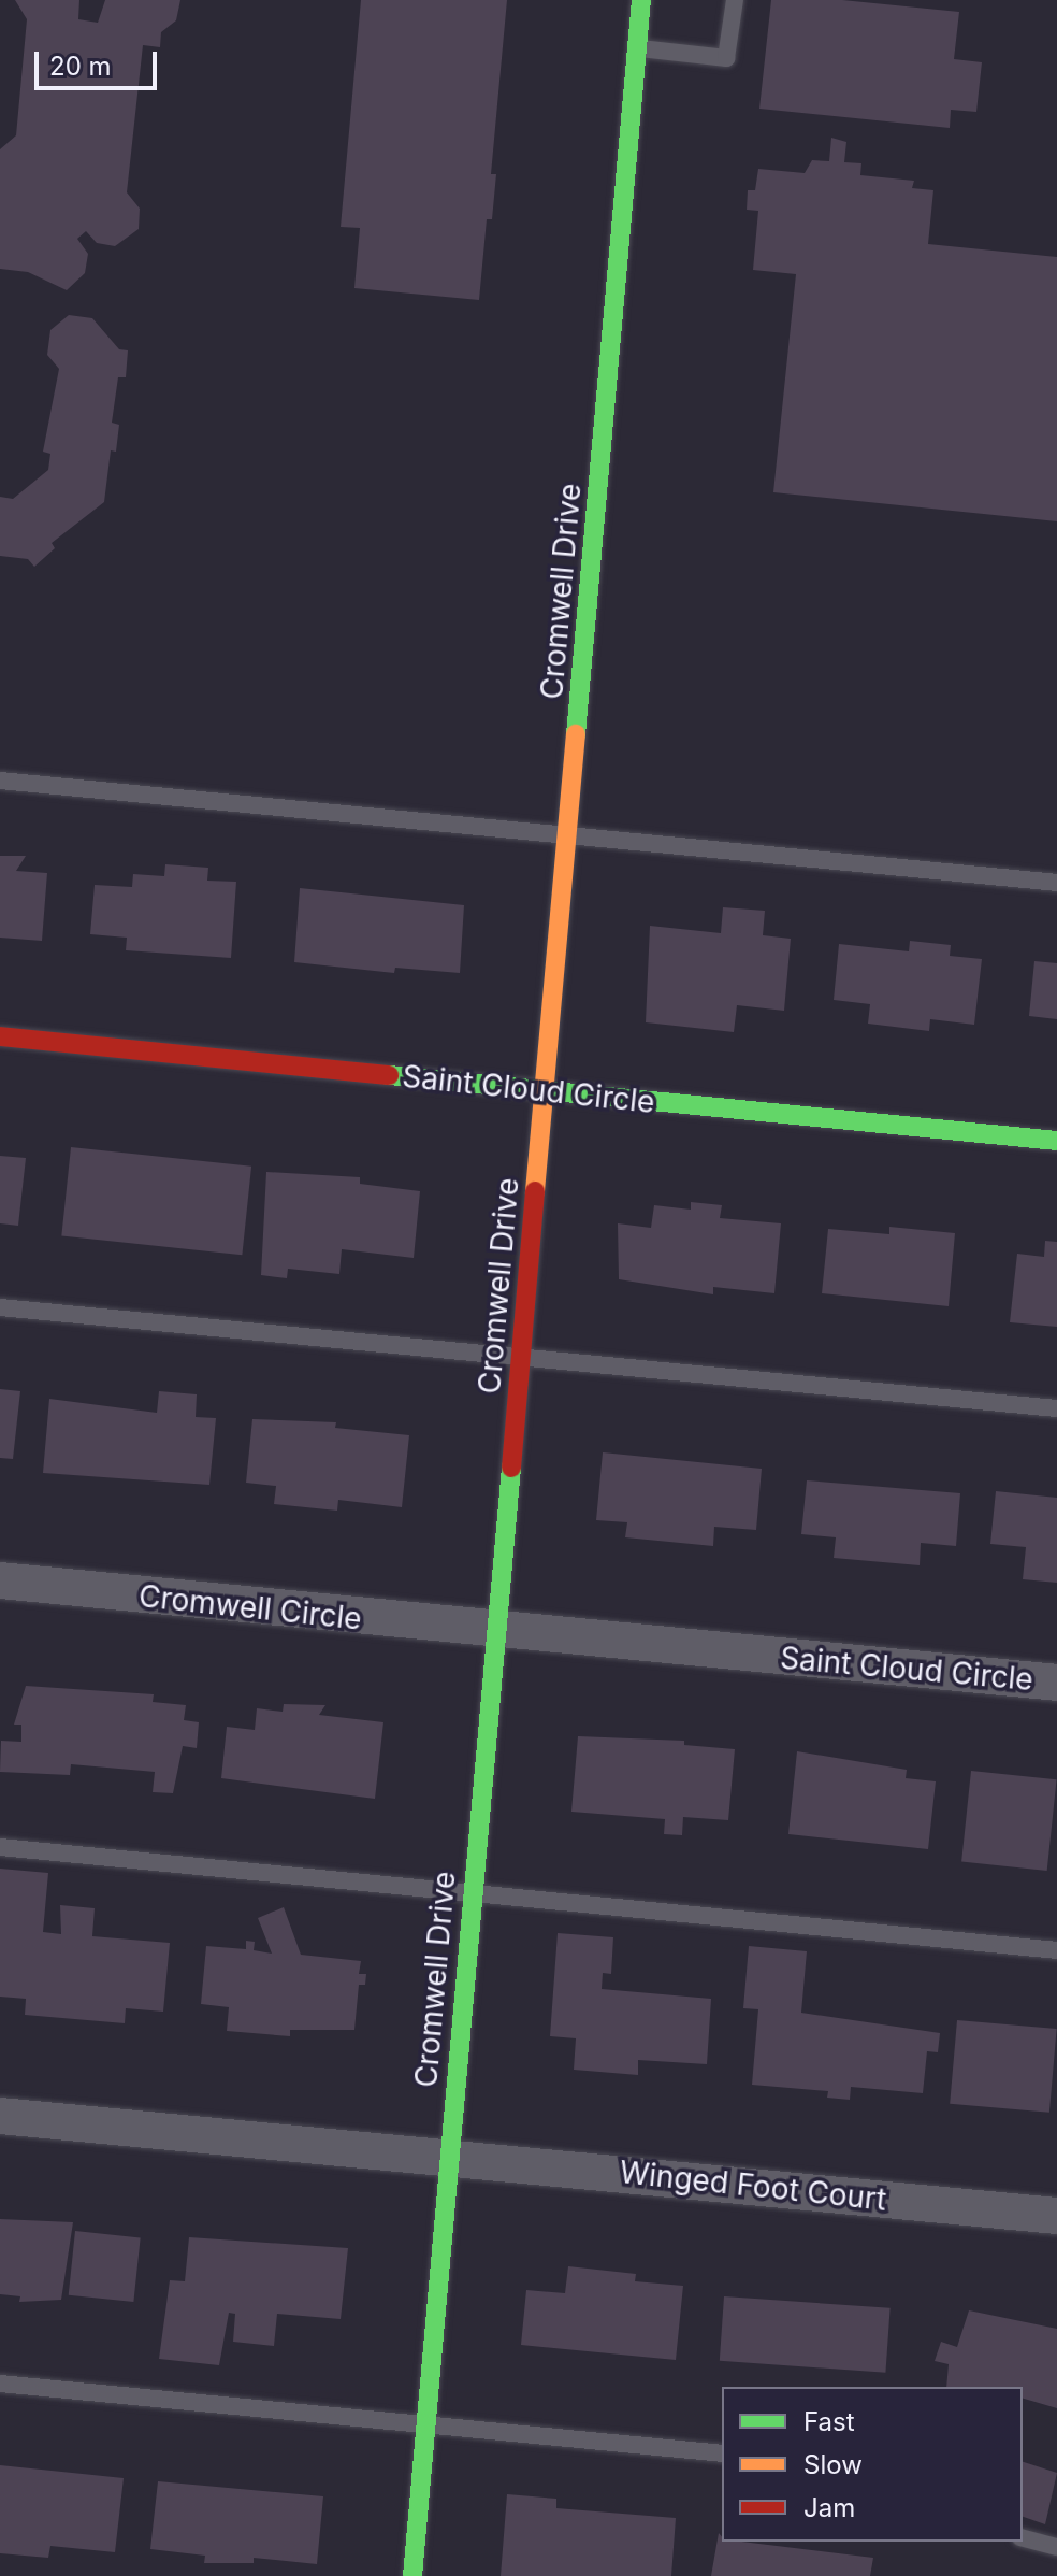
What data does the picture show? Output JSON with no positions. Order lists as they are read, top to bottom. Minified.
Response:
{"streets":{"street":["Cromwell Drive","Saint Cloud Circle","Cromwell Circle","Winged Foot Court"]},"crossings":[["Cromwell Drive","Saint Cloud Circle"],["Cromwell Drive","Cromwell Circle"],["Cromwell Drive","Winged Foot Court"],["Saint Cloud Circle","Cromwell Circle"]],"legend":["Fast","Slow","Jam"],"scale_bar":"20 m"}
